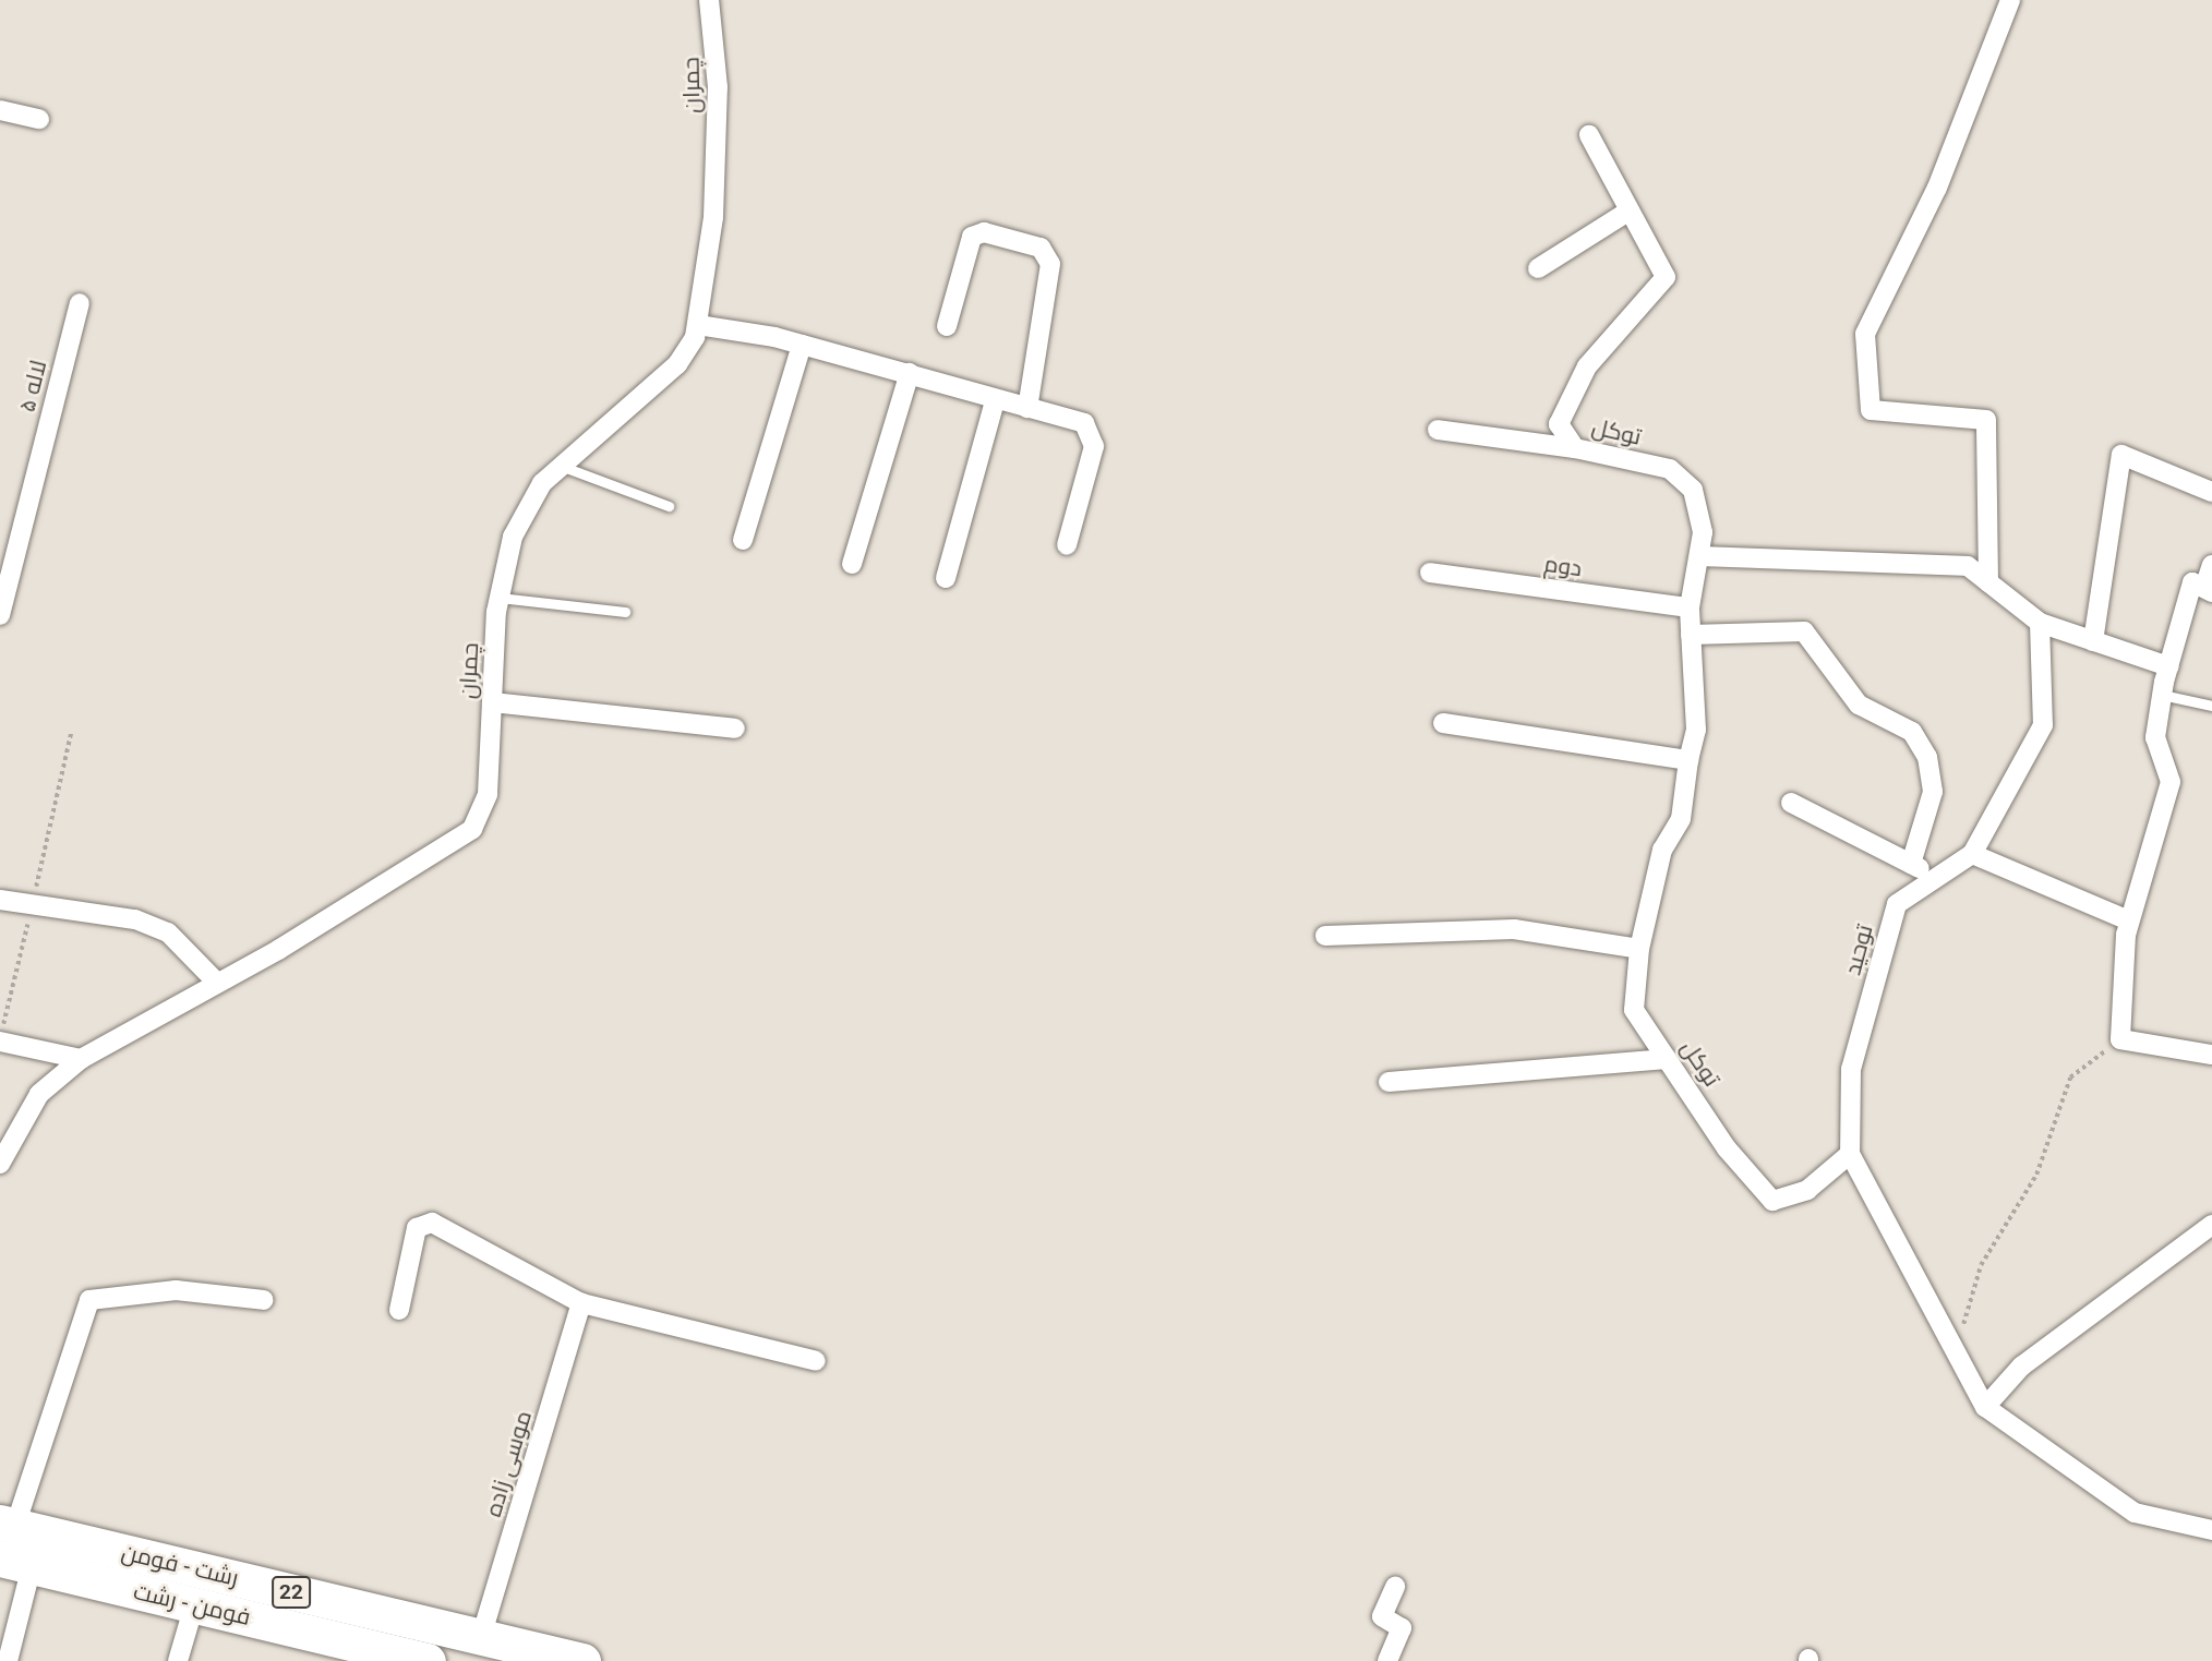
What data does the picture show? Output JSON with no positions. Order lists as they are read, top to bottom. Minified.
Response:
{"streets":{"highway":["رشت - فومن","22","فومن - رشت"],"street":["چمران","لاله ۵","توکل","دوم","توحید","موسی زاده"]},"crossings":[["توکل","دوم"],["توکل","توحید"],["موسی زاده","رشت - فومن"]]}
